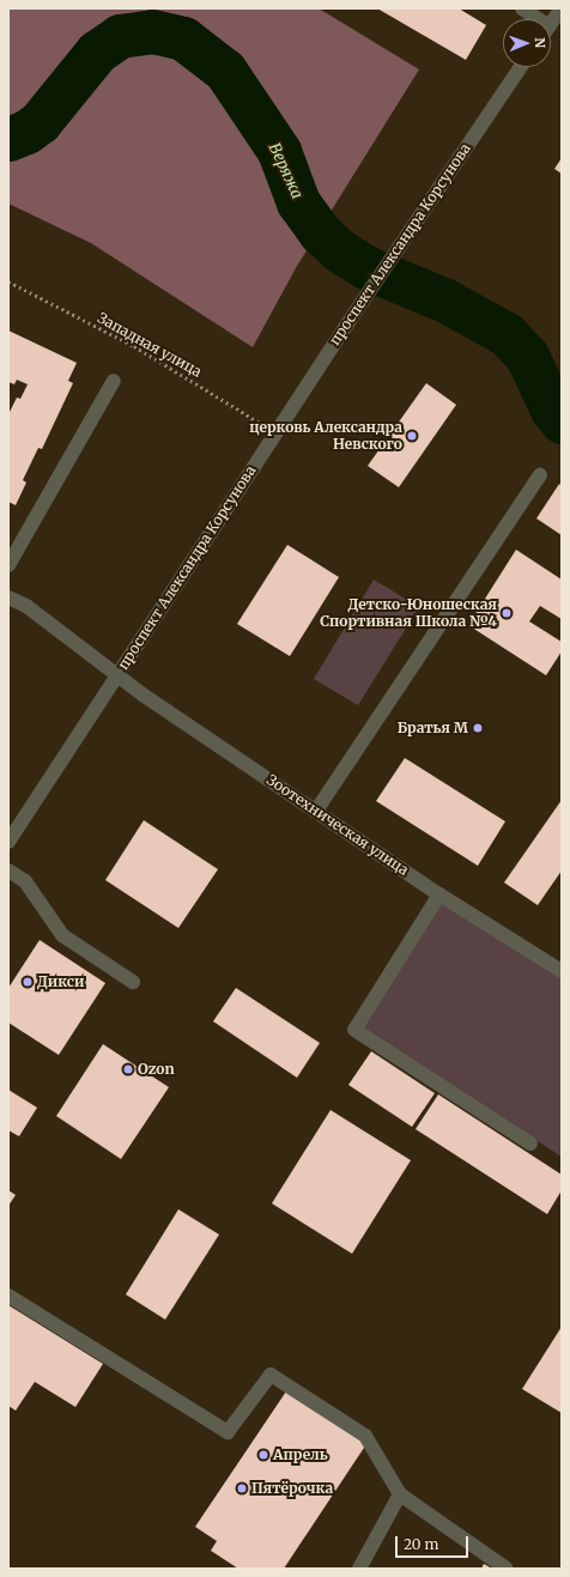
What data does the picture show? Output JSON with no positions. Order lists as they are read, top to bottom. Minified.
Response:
{"streets":{"street":["проспект Александра Корсунова","Зоотехническая улица"],"path":["Западная улица"]},"crossings":[["проспект Александра Корсунова","Западная улица"],["проспект Александра Корсунова","Зоотехническая улица"]],"water":["Веряжа"],"places":["церковь Александра Невского","Детско-Юношеская Спортивная Школа №4","Братья М","Дикси","Ozon","Апрель","Пятёрочка"],"scale_bar":"20 m","north":"right"}
